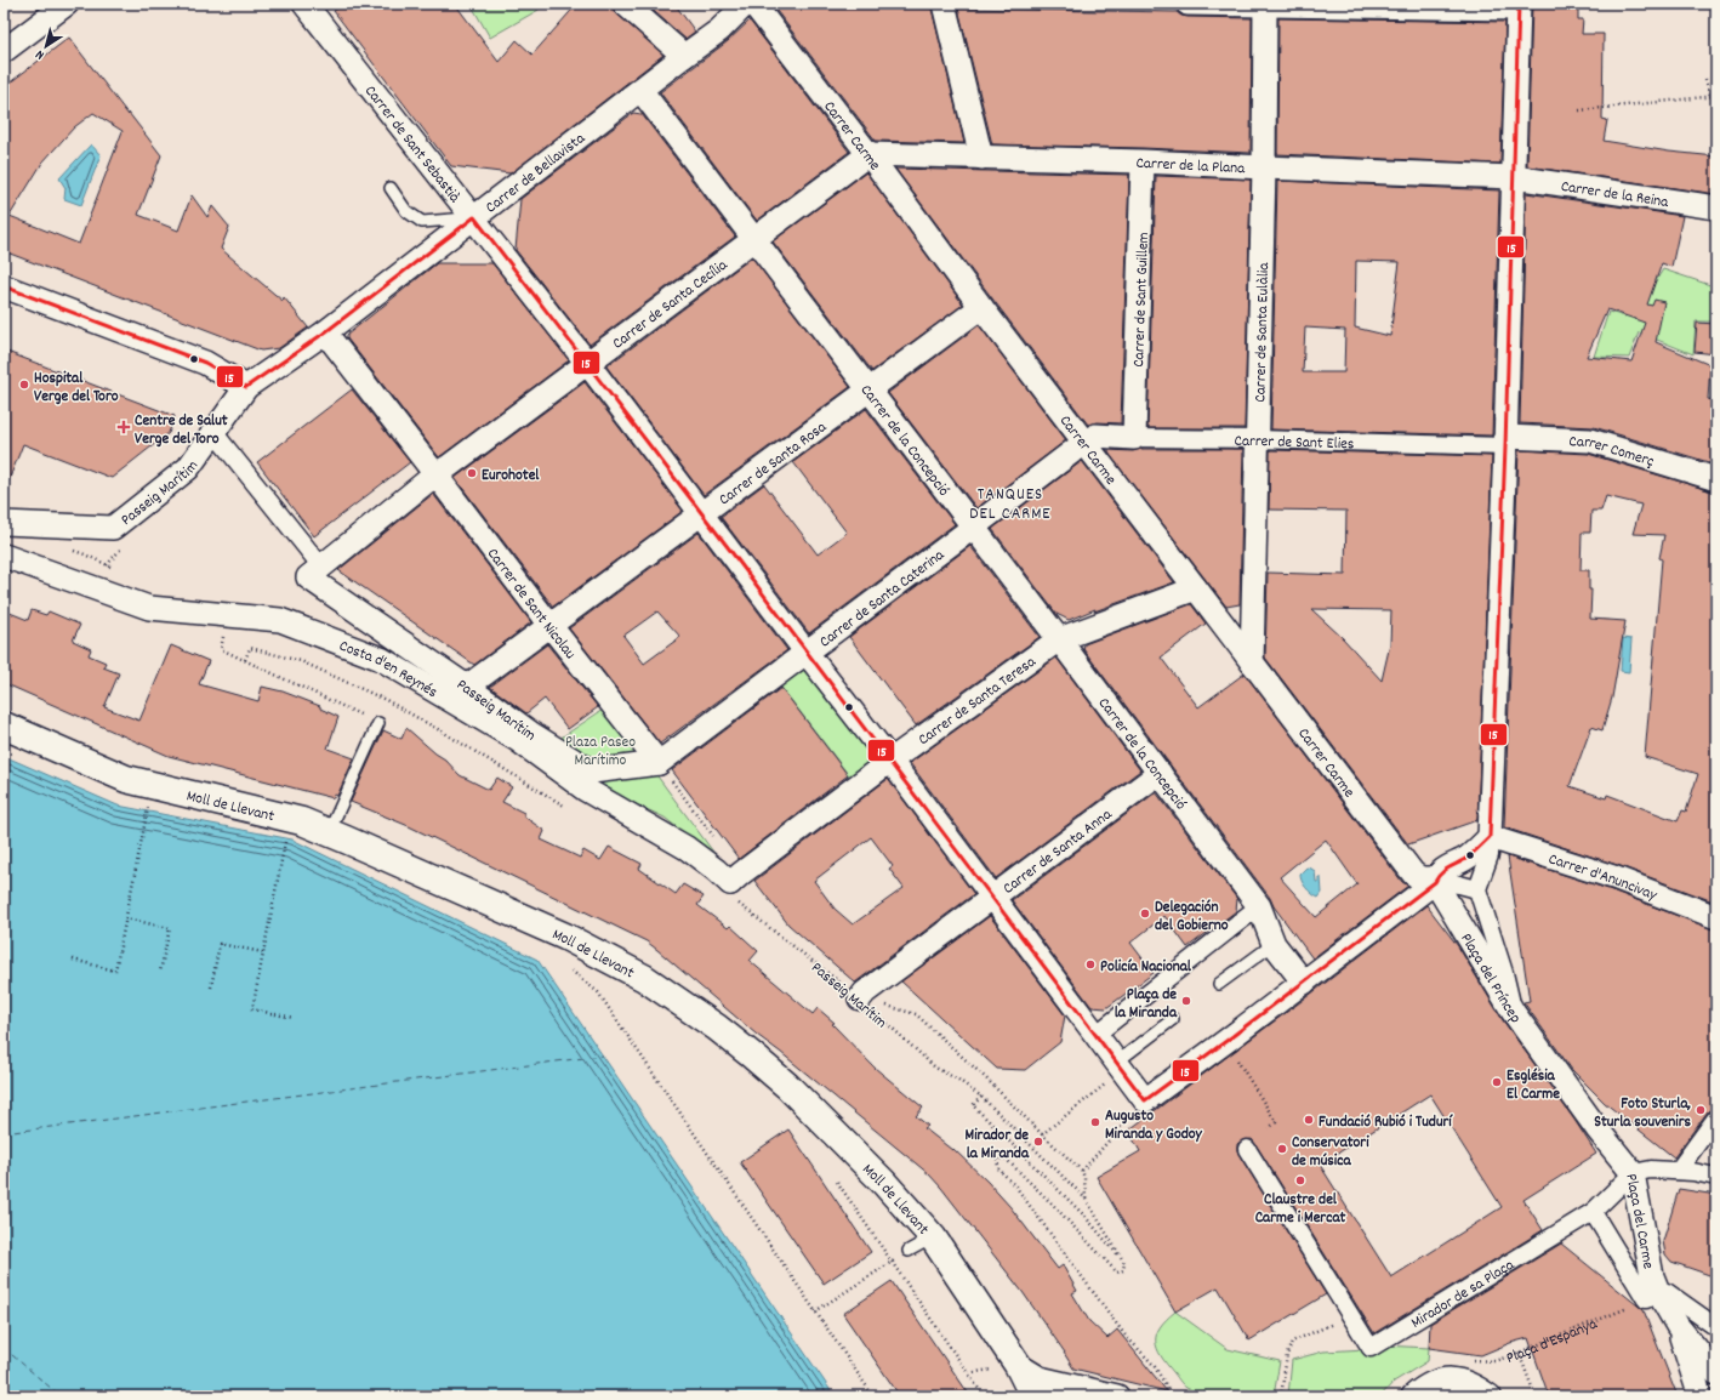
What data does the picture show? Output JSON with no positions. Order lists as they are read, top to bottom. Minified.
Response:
{"streets":{"street":["Carrer Carme","Carrer de Sant Sebastià","Carrer de la Plana","Carrer de Bellavista","Carrer de la Reina","Carrer de Sant Guillem","Carrer de Santa Cecília","Carrer de Santa Eulàlia","Carrer de la Concepció","Carrer de Sant Elies","Carrer Comerç","Carrer de Santa Rosa","Passeig Marítim","Carrer de Santa Caterina","Carrer de Sant Nicolau","Costa d'en Reynés","Carrer de Santa Teresa","Moll de Llevant","Carrer de Santa Anna","Carrer d'Anuncivay","Plaça del Príncep","Plaça del Carme","Mirador de sa Plaça"],"path":["Plaça d'Espanya"]},"crossings":[["Carrer Carme","Carrer de la Plana"],["Carrer Carme","Carrer de Santa Cecília"],["Carrer Carme","Carrer de Santa Eulàlia"],["Carrer Carme","Carrer de Sant Elies"],["Carrer Carme","Carrer de Santa Rosa"],["Carrer Carme","Carrer de Santa Caterina"],["Carrer Carme","Carrer de Santa Teresa"],["Carrer Carme","Plaça del Príncep"],["Carrer de Sant Sebastià","Carrer de Bellavista"],["Carrer de Sant Sebastià","Carrer de Santa Cecília"],["Carrer de Sant Sebastià","Carrer de Santa Rosa"],["Carrer de Sant Sebastià","Carrer de Santa Caterina"],["Carrer de Sant Sebastià","Carrer de Santa Teresa"],["Carrer de la Plana","Carrer de la Reina"],["Carrer de la Plana","Carrer de Sant Guillem"],["Carrer de la Plana","Carrer de Santa Cecília"],["Carrer de la Plana","Carrer de Santa Eulàlia"],["Carrer de Bellavista","Carrer de la Concepció"],["Carrer de Bellavista","Passeig Marítim"],["Carrer de Bellavista","Carrer de Sant Nicolau"],["Carrer de Sant Guillem","Carrer de Sant Elies"],["Carrer de Santa Cecília","Carrer de la Concepció"],["Carrer de Santa Cecília","Passeig Marítim"],["Carrer de Santa Cecília","Carrer de Sant Nicolau"],["Carrer de Santa Eulàlia","Carrer de Sant Elies"],["Carrer de la Concepció","Carrer de Santa Rosa"],["Carrer de la Concepció","Carrer de Santa Caterina"],["Carrer de la Concepció","Carrer de Santa Teresa"],["Carrer de la Concepció","Carrer de Santa Anna"],["Carrer de Sant Elies","Carrer Comerç"],["Carrer de Sant Elies","Carrer de Santa Caterina"],["Carrer de Santa Rosa","Passeig Marítim"],["Carrer de Santa Rosa","Carrer de Sant Nicolau"],["Passeig Marítim","Carrer de Santa Caterina"],["Passeig Marítim","Costa d'en Reynés"],["Passeig Marítim","Carrer de Santa Teresa"],["Passeig Marítim","Carrer de Santa Anna"],["Carrer de Santa Caterina","Carrer de Sant Nicolau"],["Costa d'en Reynés","Carrer de Santa Teresa"],["Plaça del Príncep","Plaça del Carme"],["Plaça del Carme","Mirador de sa Plaça"],["Plaça del Carme","Plaça d'Espanya"]],"districts":["TANQUES DEL CARME"],"parks":["Plaza Paseo Marítimo"],"places":{"other":["Hospital Verge del Toro","Eurohotel","Delegación del Gobierno","Policía Nacional","Plaça de la Miranda","Església El Carme","Foto Sturla, Sturla souvenirs","Fundació Rubió i Tudurí","Augusto Miranda y Godoy","Mirador de la Miranda","Conservatori de música","Claustre del Carme i Mercat"],"health":["Centre de Salut Verge del Toro"]},"lines":["transit line 15"],"north":"bottom left"}
